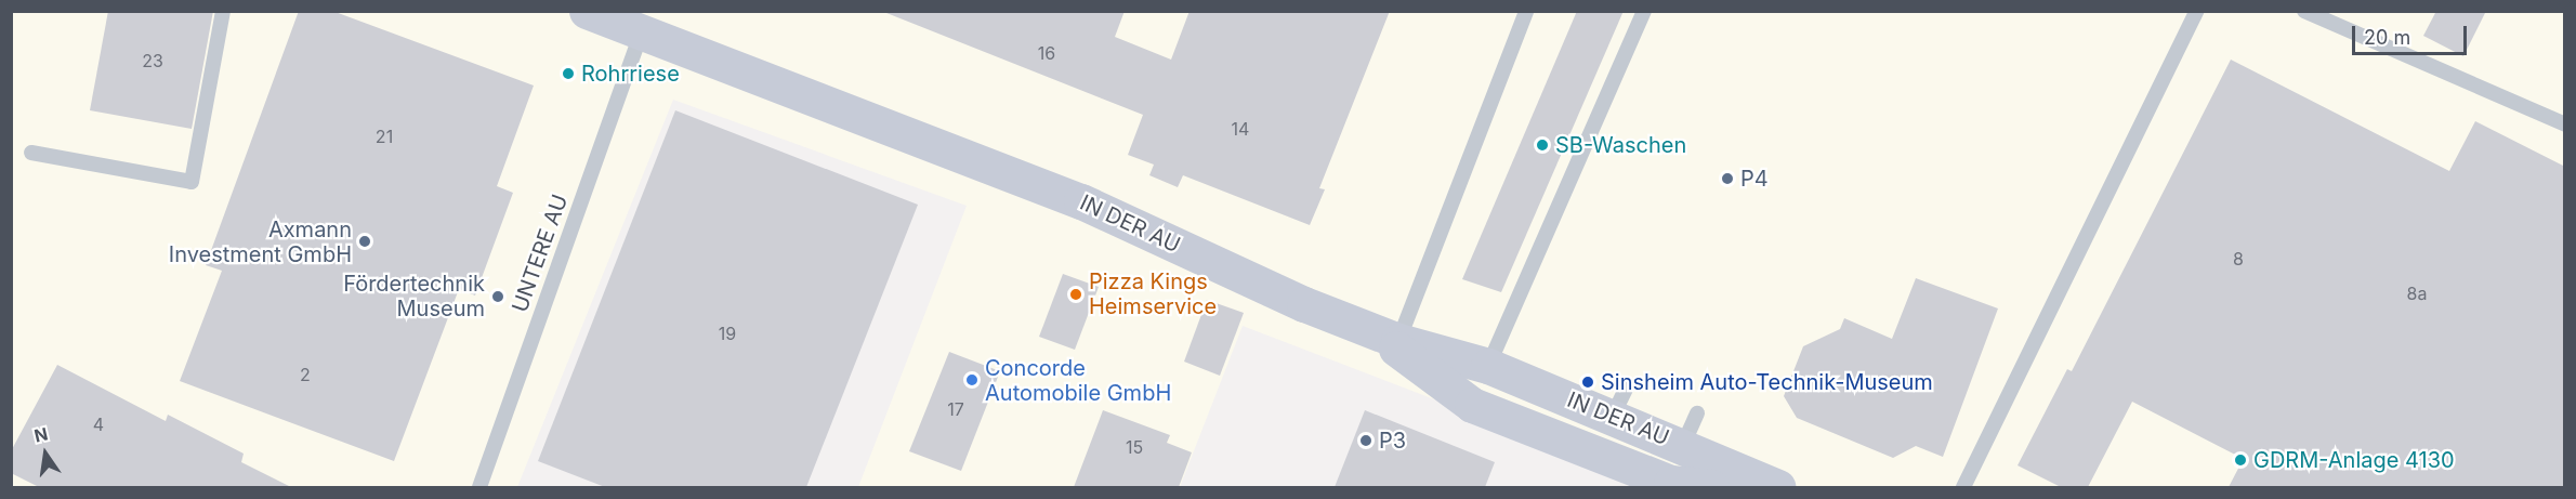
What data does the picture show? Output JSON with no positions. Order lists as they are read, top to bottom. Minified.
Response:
{"streets":{"street":["IN DER AU"],"lane":["UNTERE AU"]},"crossings":[["IN DER AU","UNTERE AU"]],"places":["Rohrriese","SB-Waschen","P4","Axmann Investment GmbH","Pizza Kings Heimservice","Fördertechnik Museum","Concorde Automobile GmbH","Sinsheim Auto-Technik-Museum","P3","GDRM-Anlage 4130"],"house_numbers":["16","23","14","21","8","8a","19","2","17","4","15"],"scale_bar":"20 m","north":"top"}
